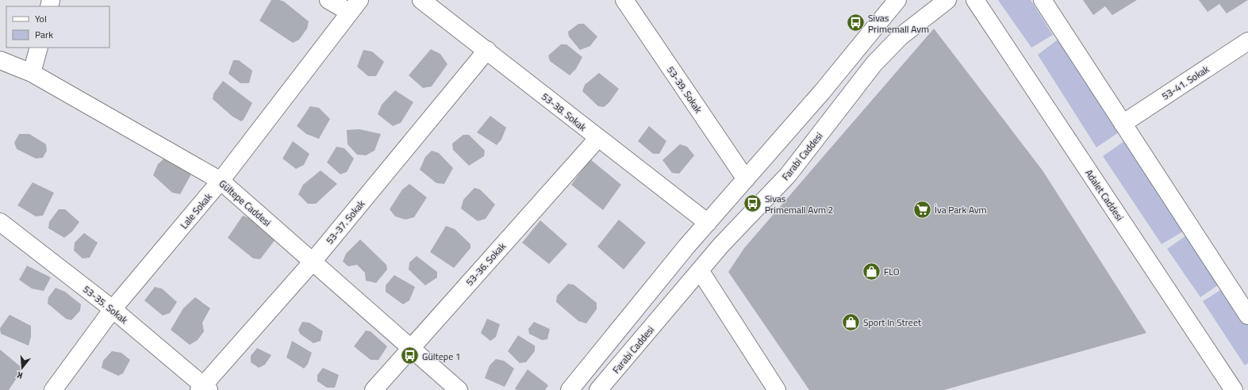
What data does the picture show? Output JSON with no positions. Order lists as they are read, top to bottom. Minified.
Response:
{"streets":{"street":["53-41. Sokak","53-39. Sokak","53-38. Sokak","Farabi Caddesi","Adalet Caddesi","Gültepe Caddesi","Lale Sokak","53-37. Sokak","53-36. Sokak","53-35. Sokak"]},"crossings":[["53-38. Sokak","53-37. Sokak"],["53-38. Sokak","53-36. Sokak"],["Gültepe Caddesi","Lale Sokak"],["Gültepe Caddesi","53-37. Sokak"],["Gültepe Caddesi","53-36. Sokak"],["Lale Sokak","53-35. Sokak"],["53-37. Sokak","53-35. Sokak"]],"places":{"bus stop":["Sivas Primemall Avm","Sivas Primemall Avm 2","Gültepe 1"],"supermarket":["İva Park Avm"],"shop":["FLO","Sport In Street"]},"legend":["Yol","Park"],"north":"bottom"}
